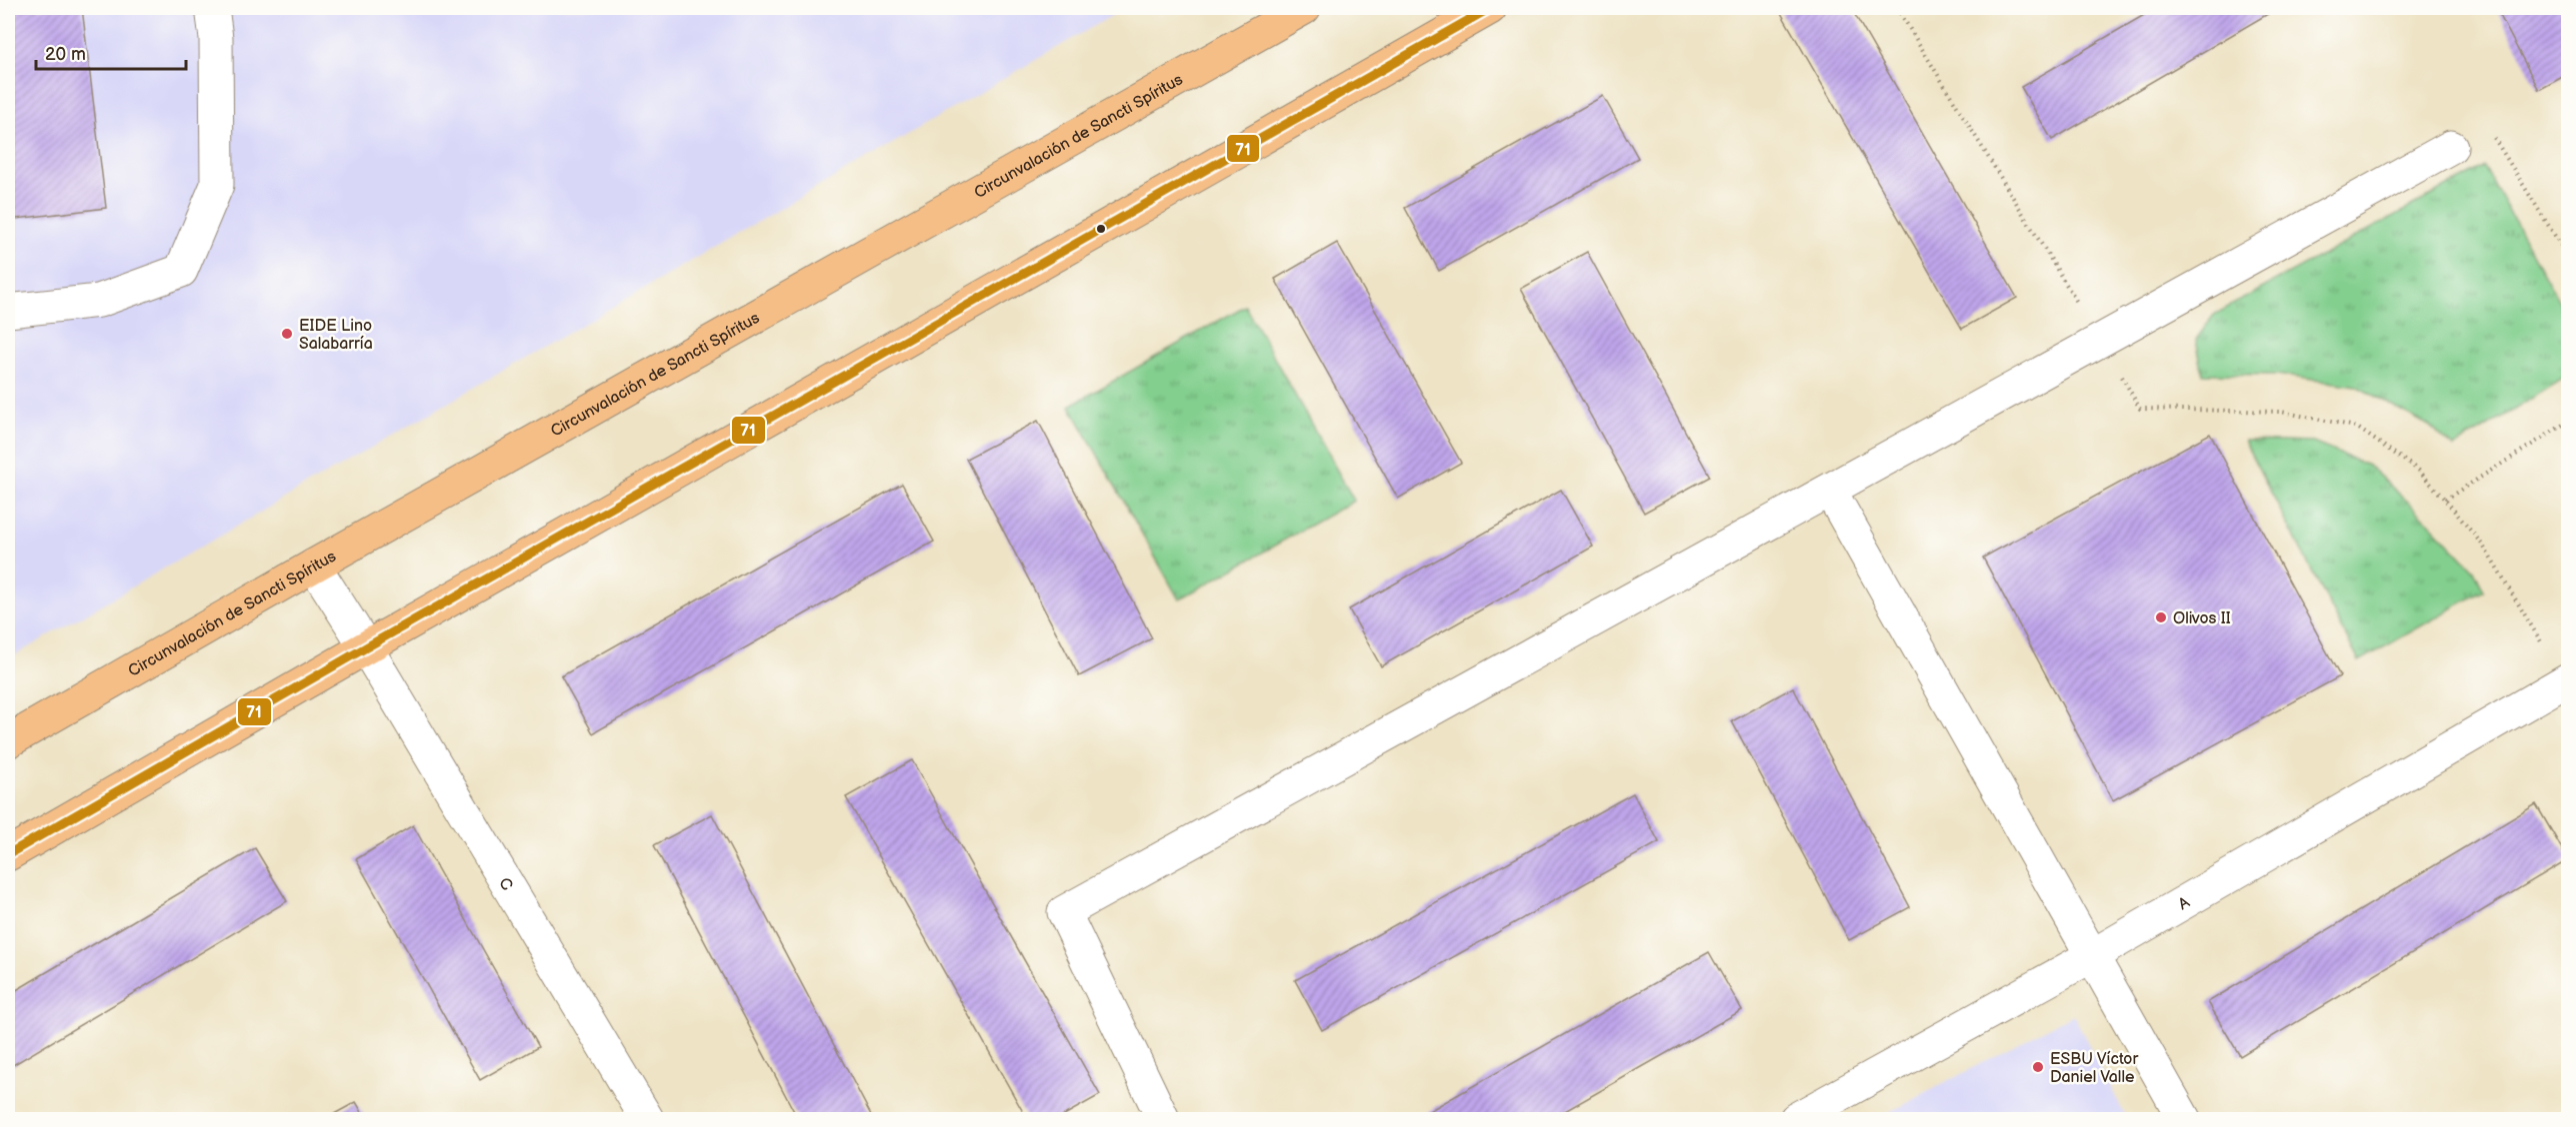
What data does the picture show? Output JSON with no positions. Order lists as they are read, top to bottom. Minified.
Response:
{"streets":{"highway":["Circunvalación de Sancti Spíritus"],"street":["C","A"]},"crossings":[["Circunvalación de Sancti Spíritus","C"]],"places":["EIDE Lino Salabarría","Olivos II","ESBU Víctor Daniel Valle"],"lines":["transit line 71"],"scale_bar":"20 m"}
